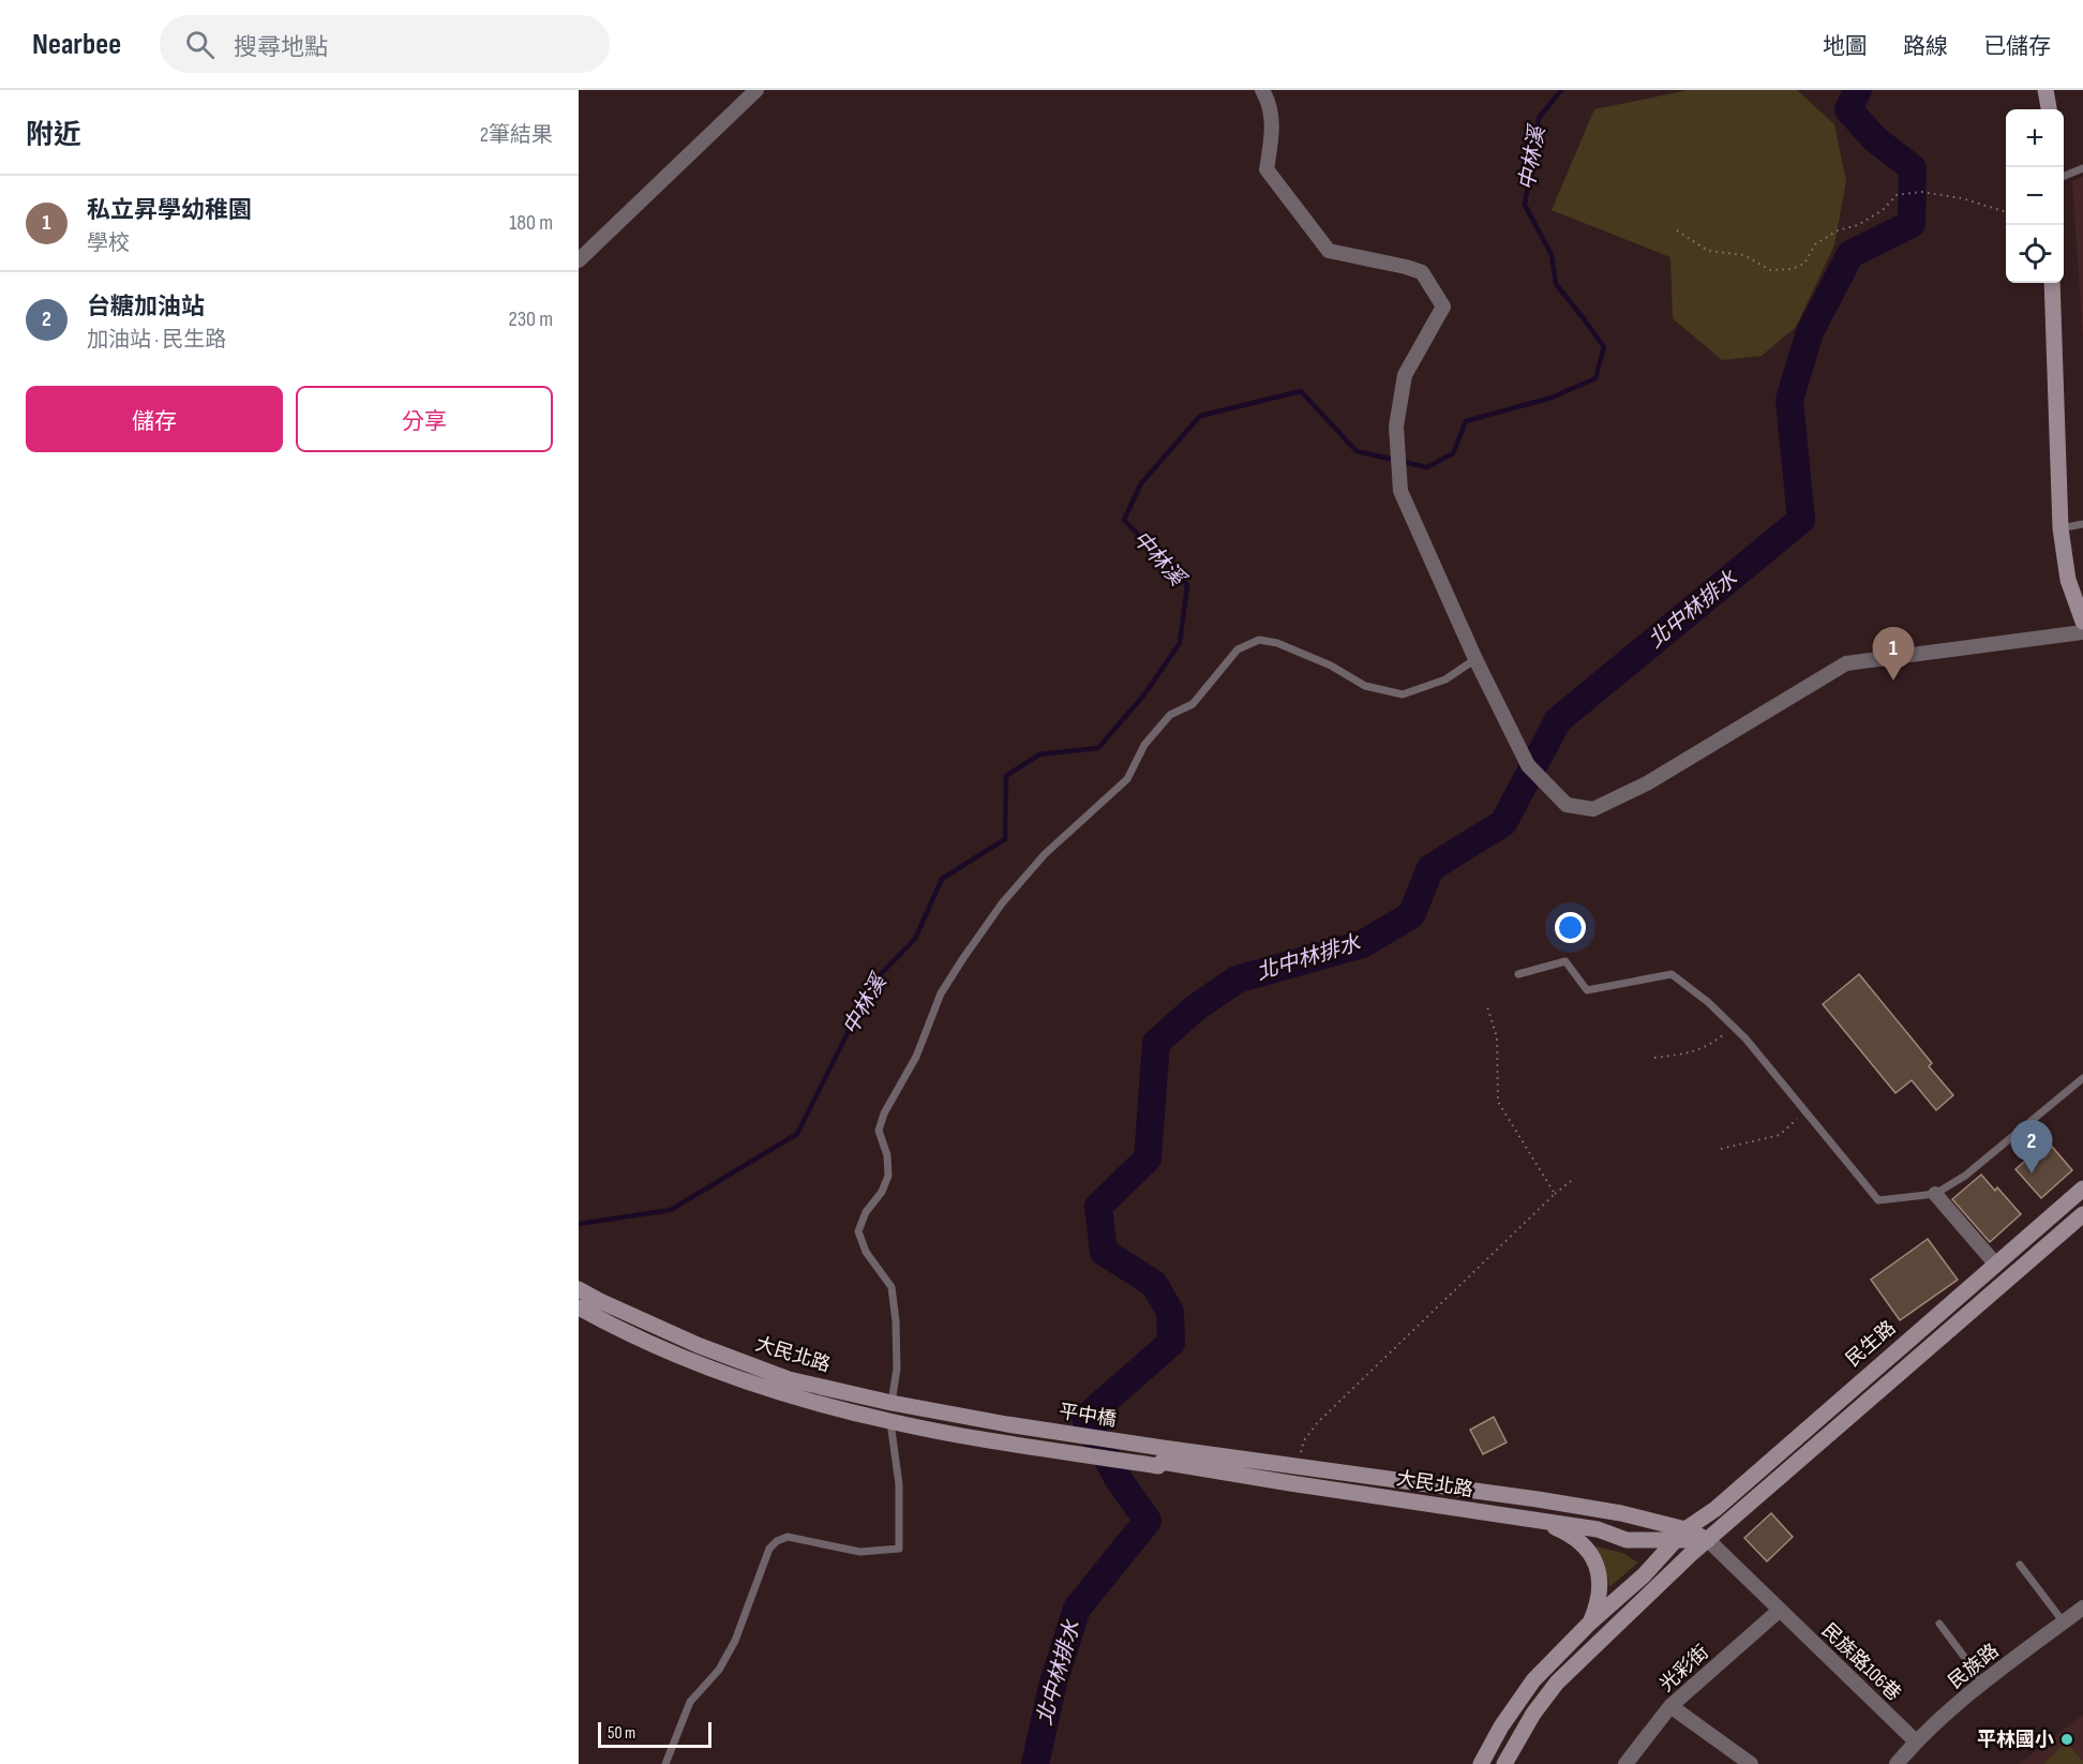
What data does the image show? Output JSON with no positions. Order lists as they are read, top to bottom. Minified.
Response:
{"streets":{"main road":["民生路","大民北路","平中橋"],"street":["民族路106巷","民族路","光彩街"]},"crossings":[["民生路","大民北路"],["民生路","民族路106巷"],["大民北路","平中橋"],["大民北路","民族路106巷"],["民族路106巷","民族路"],["民族路106巷","光彩街"]],"water":["中林溪","北中林排水"],"places":["平林國小"],"scale_bar":"50 m","page":{"header":"Nearbee","search":"搜尋地點","nav":["地圖","路線","已儲存"],"heading":["附近","2筆結果"],"map_buttons":["+","−"],"list":[{"mark":"1","name":"私立昇學幼稚園","note":"學校","value":"180 m"},{"mark":"2","name":"台糖加油站","note":"加油站 · 民生路","value":"230 m"}],"buttons":["儲存","分享"],"pins":["1","2"],"scale":"50 m"}}
